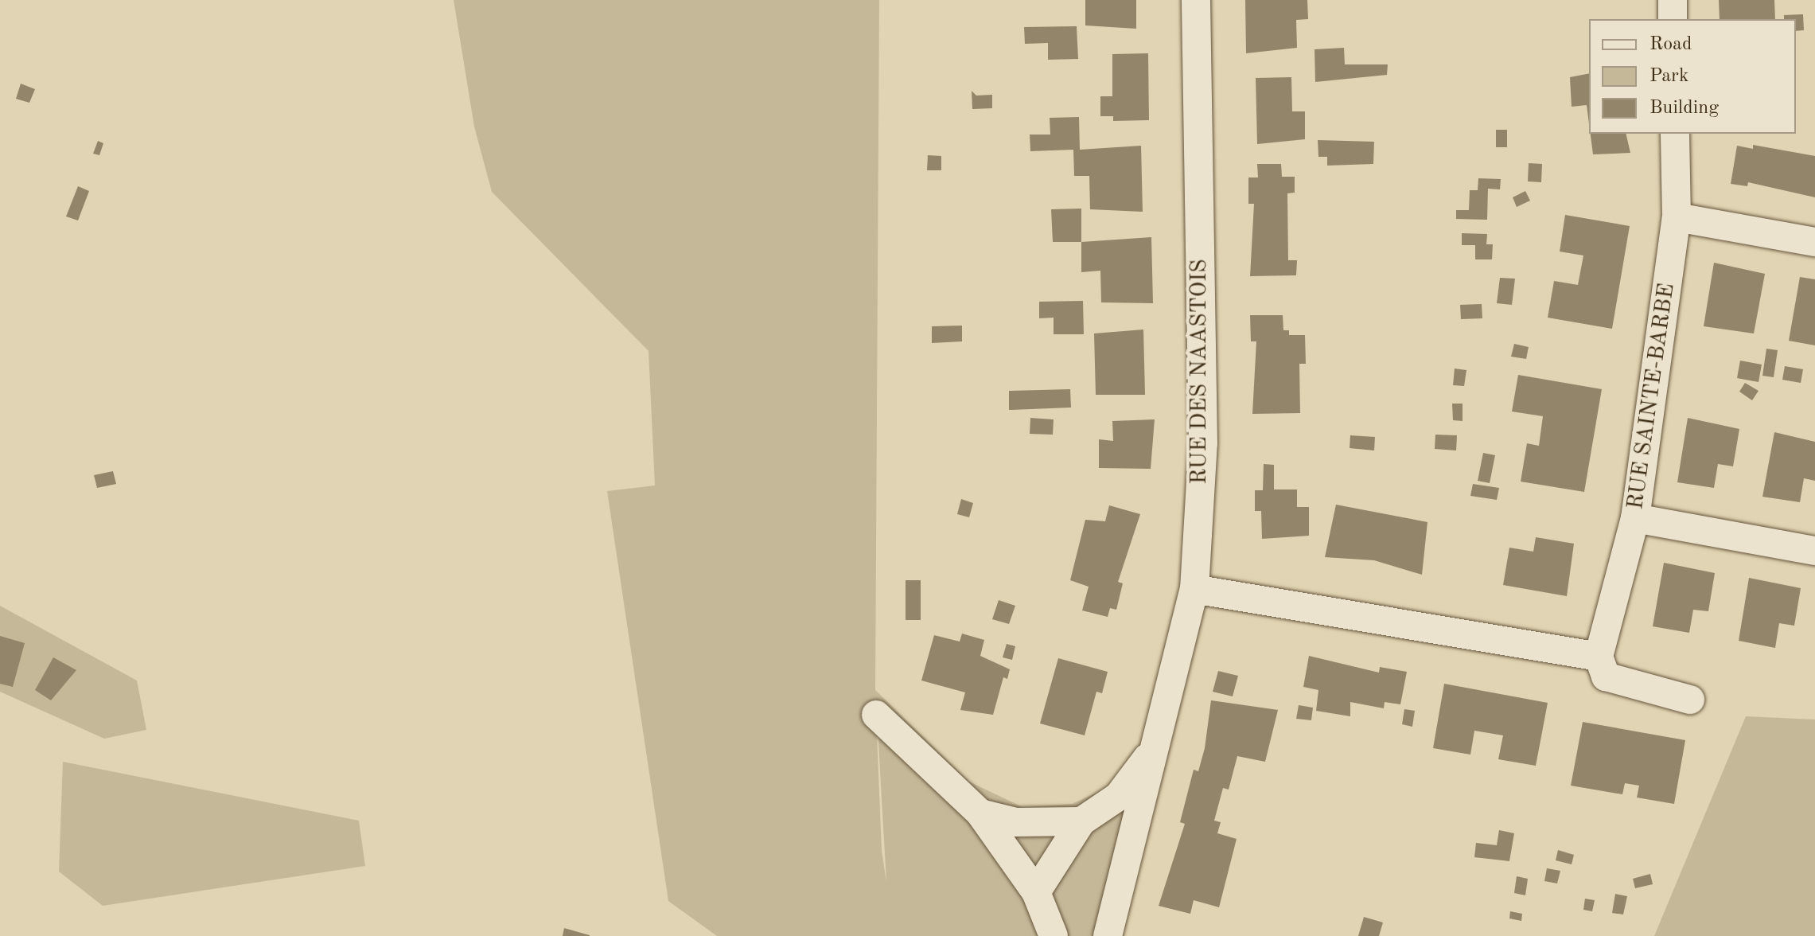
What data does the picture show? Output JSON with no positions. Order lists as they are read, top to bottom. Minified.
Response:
{"streets":{"street":["RUE DES NAASTOIS","RUE SAINTE-BARBE"]},"legend":["Road","Park","Building"]}
